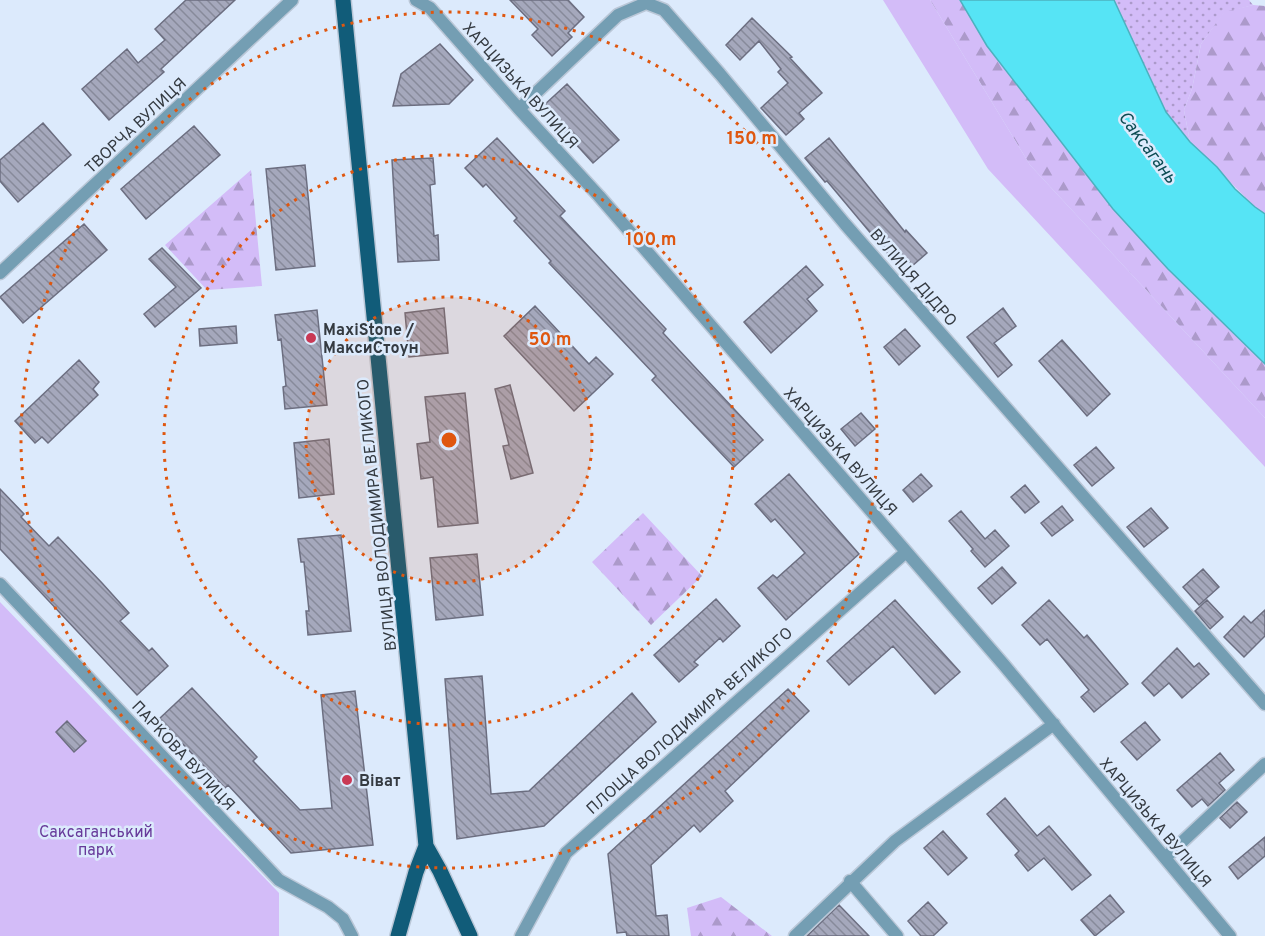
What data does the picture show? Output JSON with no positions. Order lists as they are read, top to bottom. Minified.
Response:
{"streets":{"main road":["ВУЛИЦЯ ВОЛОДИМИРА ВЕЛИКОГО"],"street":["ХАРЦИЗЬКА ВУЛИЦЯ","ТВОРЧА ВУЛИЦЯ","ВУЛИЦЯ ДІДРО","ПЛОЩА ВОЛОДИМИРА ВЕЛИКОГО","ПАРКОВА ВУЛИЦЯ"]},"crossings":[["ХАРЦИЗЬКА ВУЛИЦЯ","ВУЛИЦЯ ДІДРО"],["ХАРЦИЗЬКА ВУЛИЦЯ","ПЛОЩА ВОЛОДИМИРА ВЕЛИКОГО"]],"water":["Саксагань"],"parks":["Саксаганський парк"],"places":["MaxiStone / МаксиСтоун","Віват"],"rings":["150 m","100 m","50 m"]}
